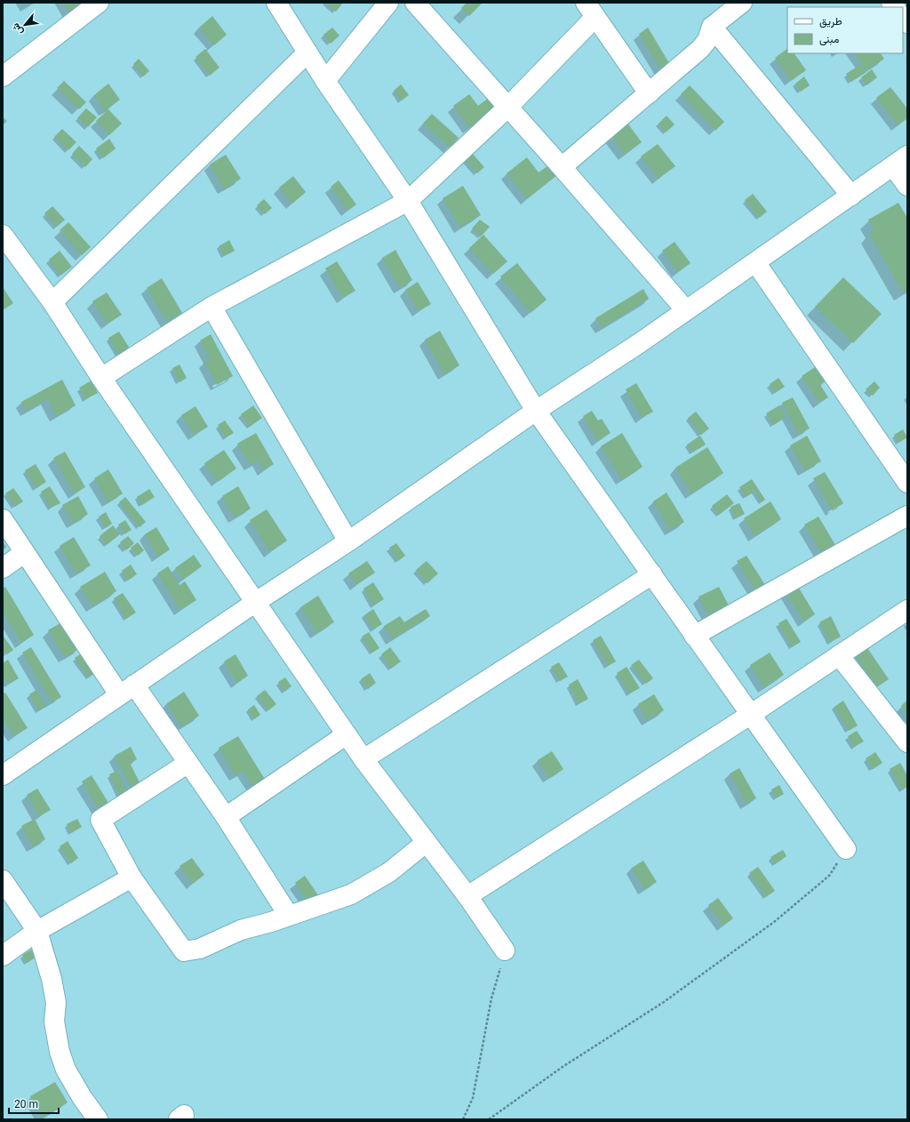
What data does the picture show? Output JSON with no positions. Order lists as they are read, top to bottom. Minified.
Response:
{"legend":["طريق","مبنى"],"scale_bar":"20 m","north":"bottom left"}
